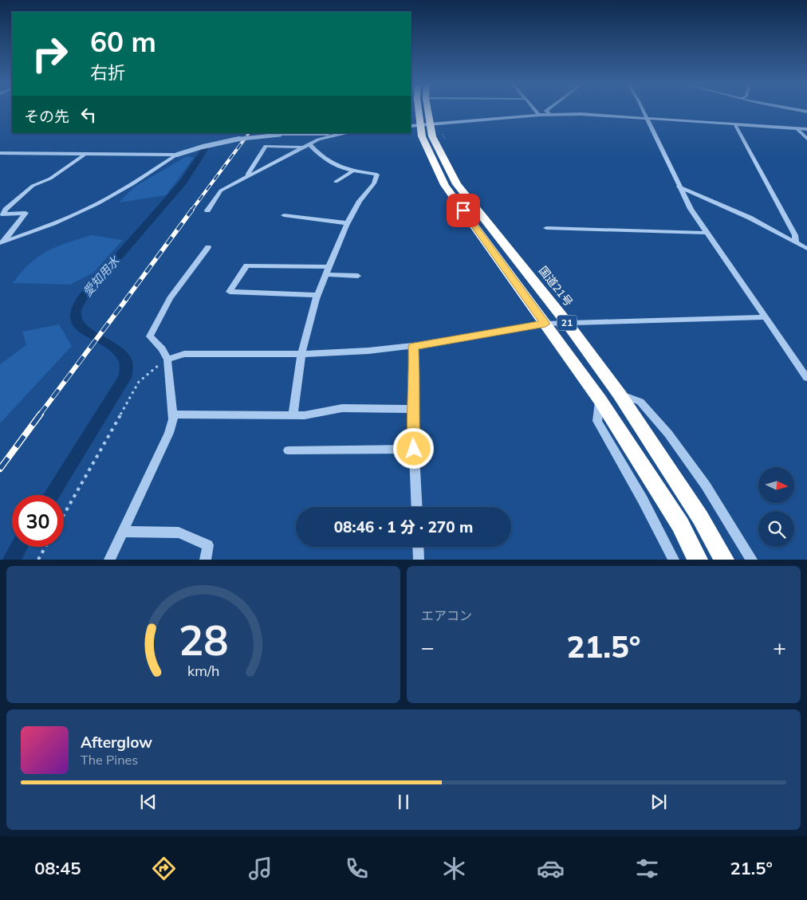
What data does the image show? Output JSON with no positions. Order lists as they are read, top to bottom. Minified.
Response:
{"streets":{"highway":["国道21号","21"]},"water":["愛知用水"],"north":"right","page":{"turn":["60 m","右折"],"then":"その先","limit":"30","trip":"08:46 · 1 分 · 270 m","tile":"エアコン","heat":["−","21.5°","+"],"song":["Afterglow","The Pines"],"tabs":["08:45","21.5°"],"gauge":["28","km/h"]}}
